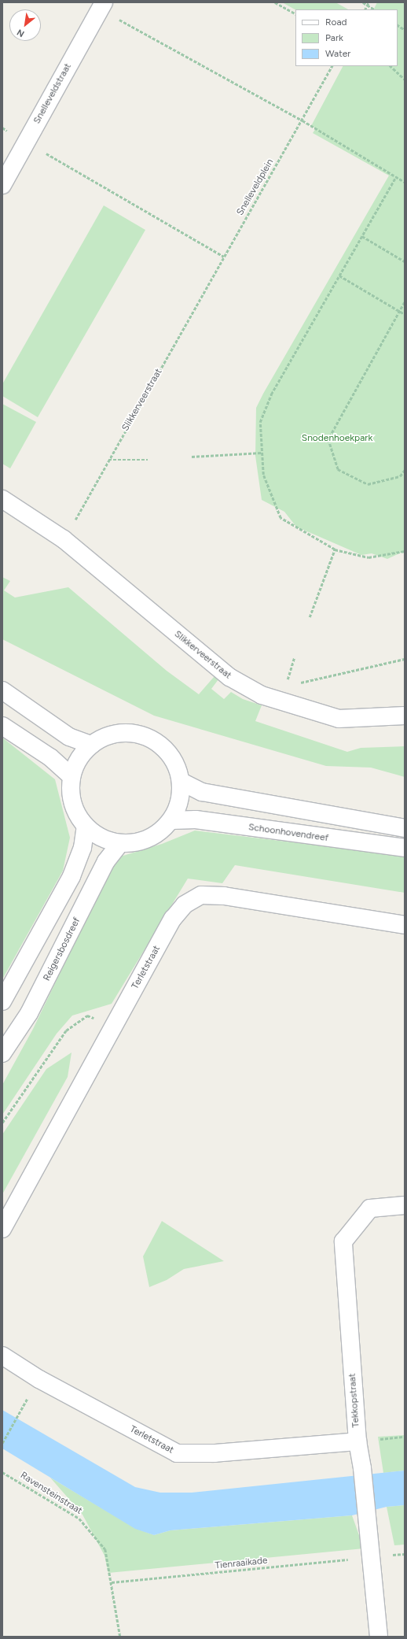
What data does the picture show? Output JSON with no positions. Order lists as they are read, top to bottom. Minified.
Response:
{"streets":{"street":["Snelleveldstraat","Slikkerveerstraat","Schoonhovendreef","Reigersbosdreef","Terletstraat","Tekkopstraat"],"path":["Snelleveldplein","Ravensteinstraat","Tienraaikade"]},"crossings":[["Snelleveldplein","Slikkerveerstraat"],["Schoonhovendreef","Reigersbosdreef"],["Terletstraat","Tekkopstraat"],["Tekkopstraat","Tienraaikade"],["Ravensteinstraat","Tienraaikade"]],"parks":["Snodenhoekpark"],"legend":["Road","Park","Water"],"north":"bottom left"}
